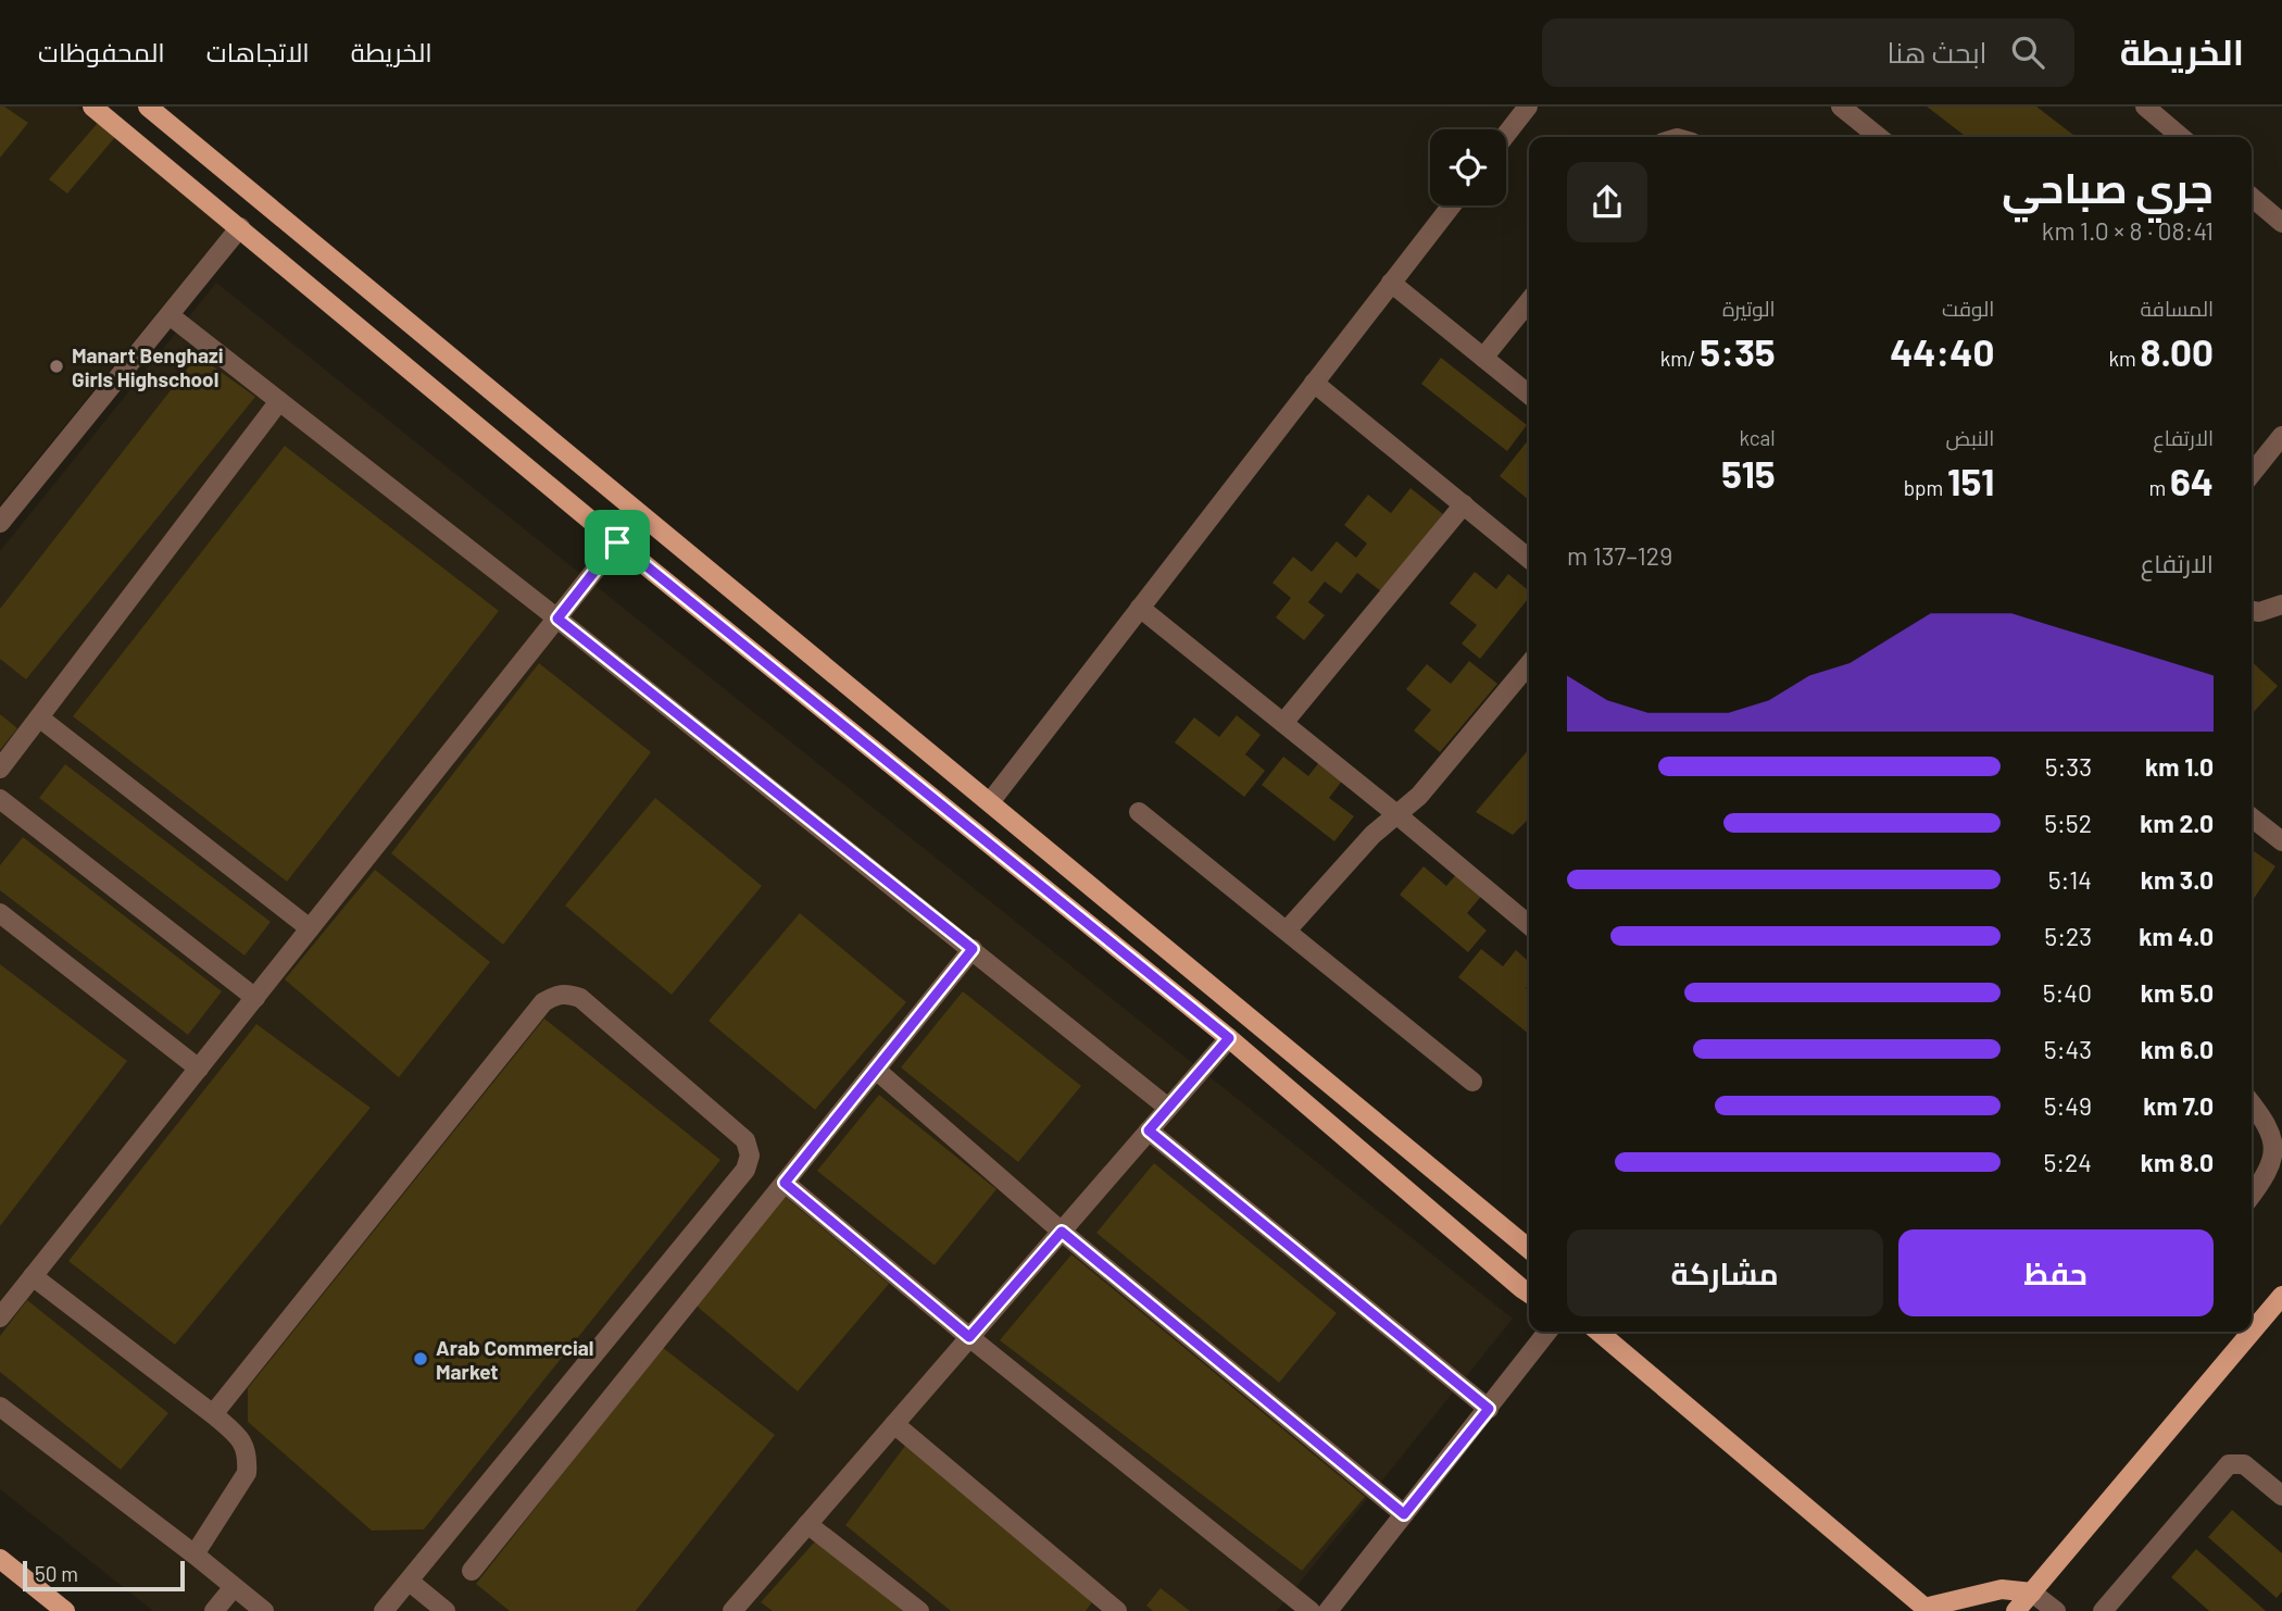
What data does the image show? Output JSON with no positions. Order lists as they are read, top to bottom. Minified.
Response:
{"places":["Manart Benghazi Girls Highschool","Arab Commercial Market"],"scale_bar":"50 m","page":{"header":"الخريطة","search":"ابحث هنا","nav":["الخريطة","الاتجاهات","المحفوظات"],"heading":["جري صباحي","08:41 · 8 × 1.0 km"],"stats":[["المسافة","8.00 km"],["الوقت","44:40"],["الوتيرة","5:35 /km"],["الارتفاع","64 m"],["النبض","151 bpm"],["kcal","515"]],"chart":["الارتفاع","129–137 m"],"list":[{"name":"1.0 km","note":"5:33"},{"name":"2.0 km","note":"5:52"},{"name":"3.0 km","note":"5:14"},{"name":"4.0 km","note":"5:23"},{"name":"5.0 km","note":"5:40"},{"name":"6.0 km","note":"5:43"},{"name":"7.0 km","note":"5:49"},{"name":"8.0 km","note":"5:24"}],"buttons":["حفظ","مشاركة"],"scale":"50 m"}}
